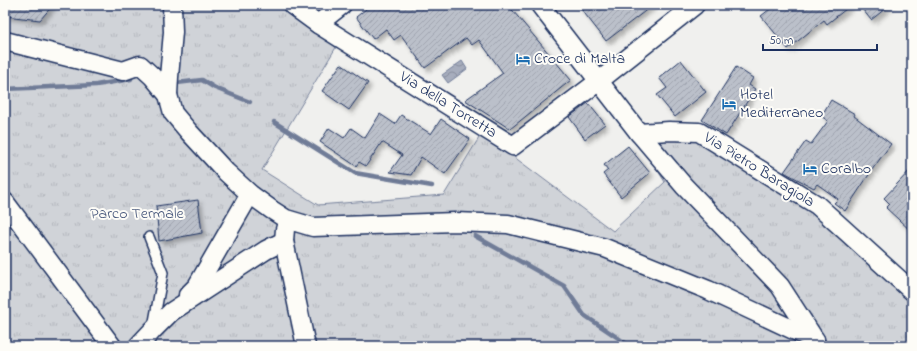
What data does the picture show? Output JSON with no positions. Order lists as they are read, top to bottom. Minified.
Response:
{"streets":{"street":["Via della Torretta","Via Pietro Baragiola"]},"parks":["Parco Termale"],"places":{"hotel":["Croce di Malta","Hotel Mediterraneo","Coralbo"]},"scale_bar":"50 m"}
